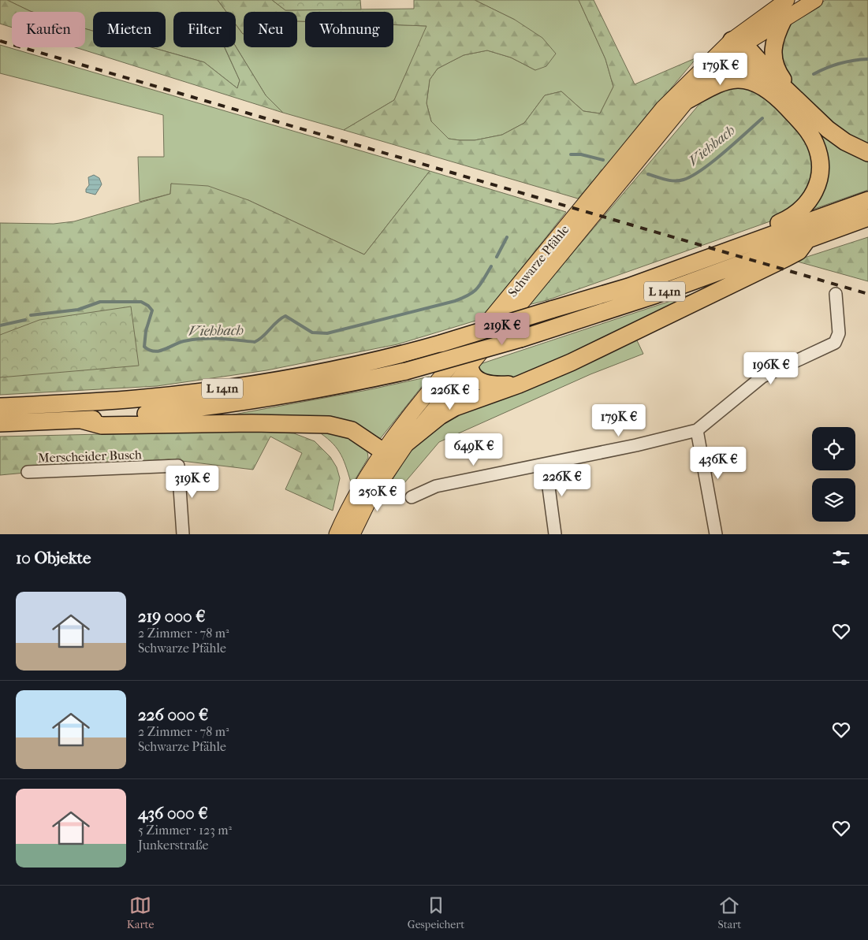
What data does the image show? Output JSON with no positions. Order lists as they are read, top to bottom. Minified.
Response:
{"streets":{"highway":["L 141n"],"main road":["Schwarze Pfähle"],"street":["Merscheider Busch"]},"water":["Viehbach"],"page":{"chip":["Kaufen","Mieten","Filter","Neu","Wohnung"],"price":["179K €","219K €","196K €","226K €","179K €","649K €","436K €","226K €","319K €","250K €"],"heading":"10 Objekte","list":[{"name":"219 000 €","note":"2 Zimmer · 78 m² · Schwarze Pfähle"},{"name":"226 000 €","note":"2 Zimmer · 78 m² · Schwarze Pfähle"},{"name":"436 000 €","note":"5 Zimmer · 123 m² · Junkerstraße"}],"tabs":["Karte","Gespeichert","Start"]}}
